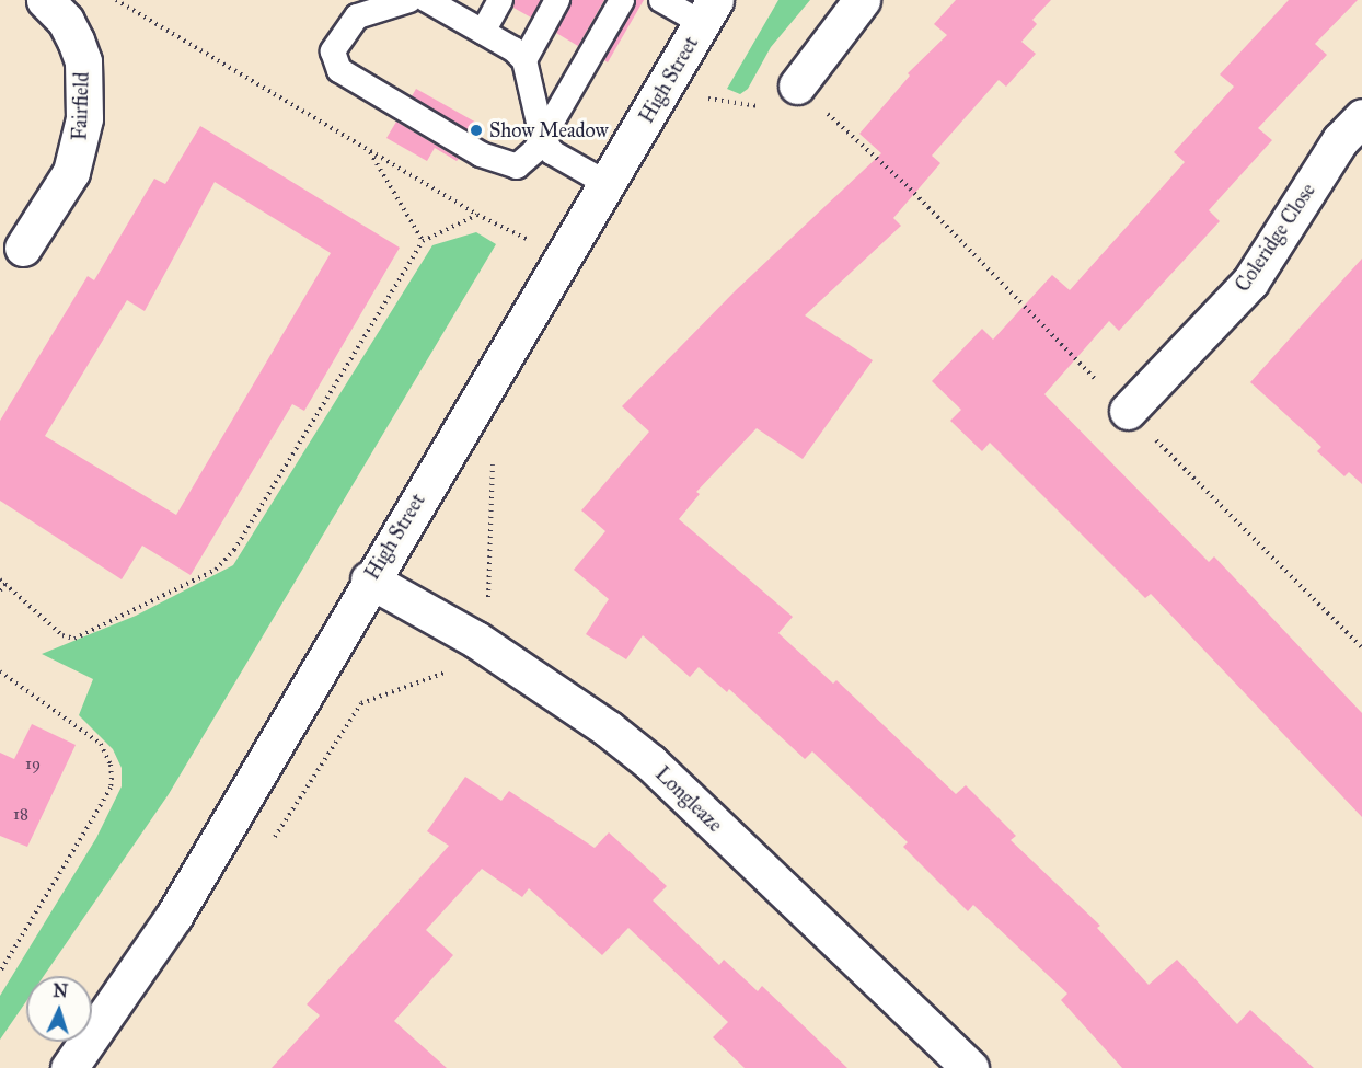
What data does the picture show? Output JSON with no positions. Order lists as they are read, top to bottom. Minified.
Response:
{"streets":{"street":["High Street","Fairfield","Coleridge Close","Longleaze"]},"crossings":[["High Street","Longleaze"]],"places":["Show Meadow"],"house_numbers":["19","18"],"north":"top"}
